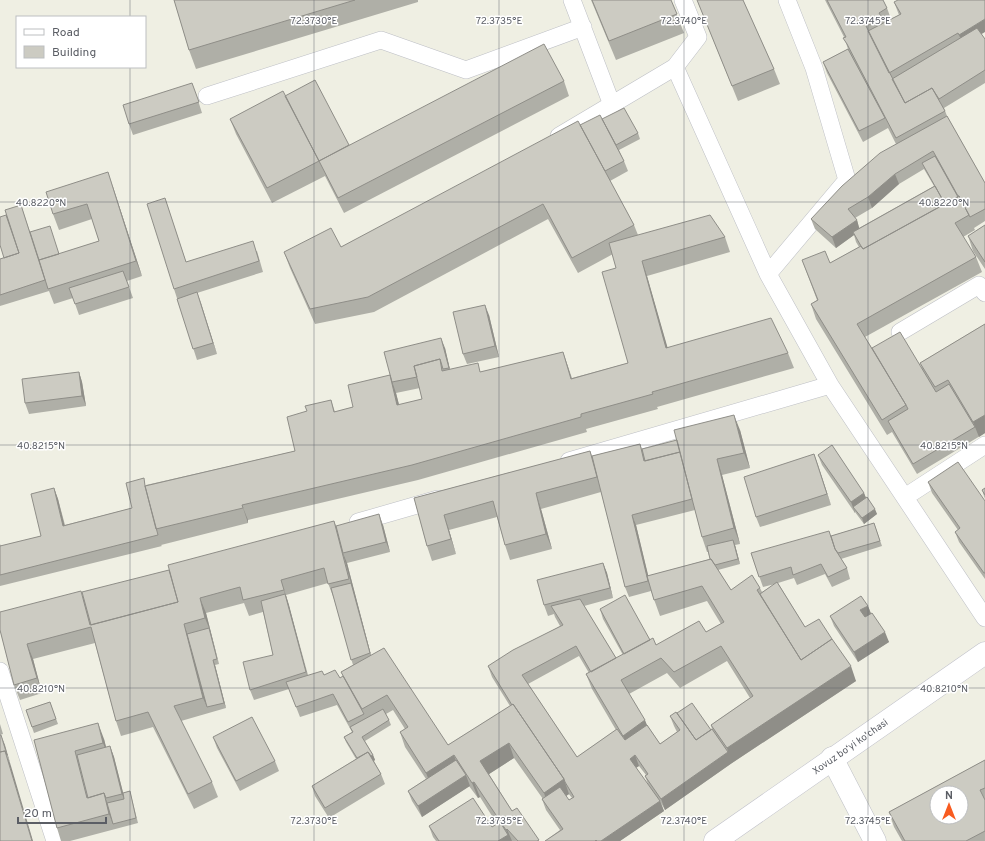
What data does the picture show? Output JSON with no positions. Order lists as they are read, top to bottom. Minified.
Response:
{"streets":{"main road":["Xovuz bo‘yi ko'chasi"]},"legend":["Road","Building"],"scale_bar":"20 m","north":"top","coordinates":["72.3730°E","72.3735°E","72.3740°E","72.3745°E","40.8220°N","40.8215°N","40.8210°N"]}
